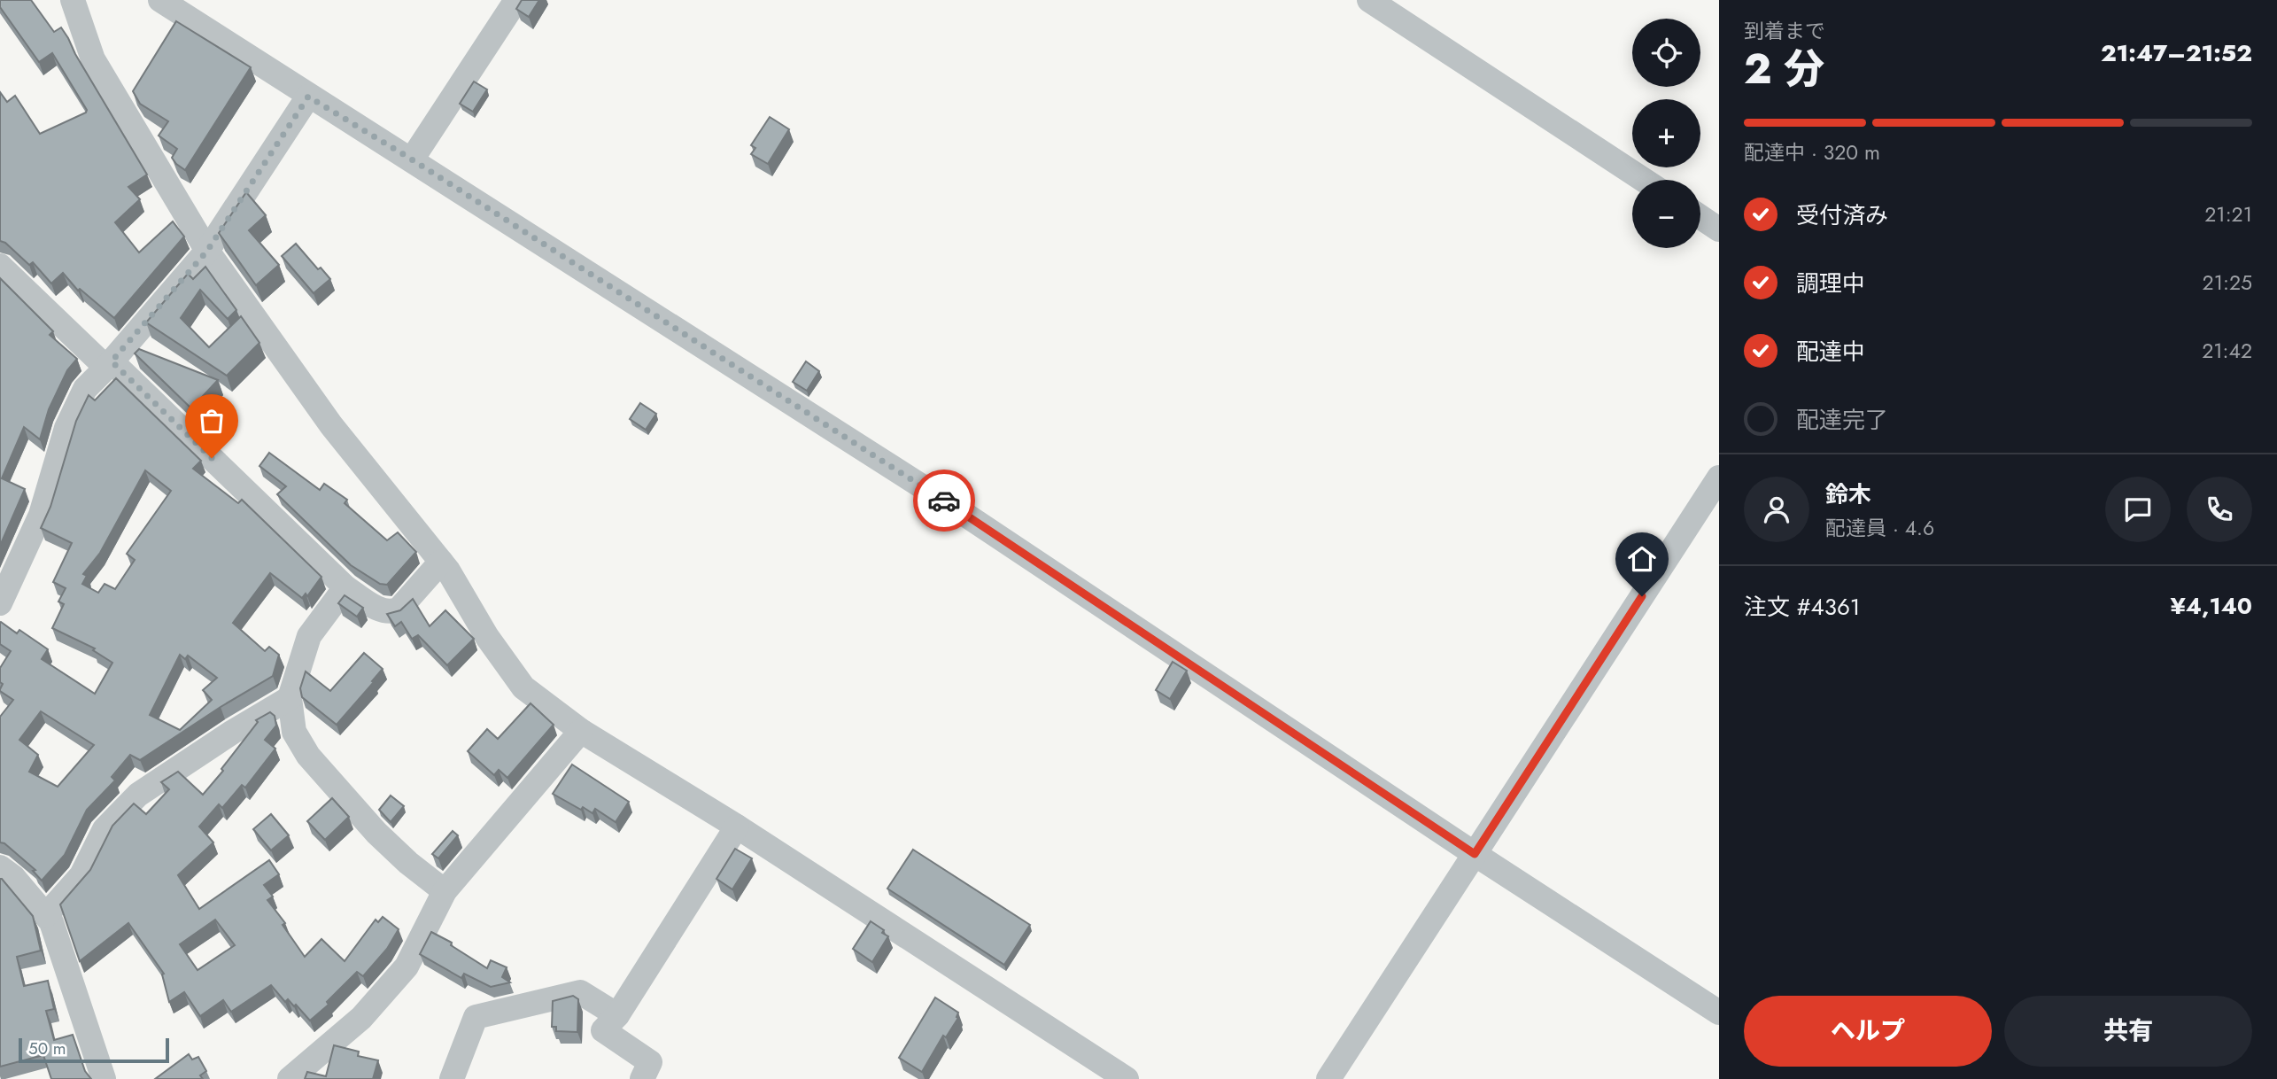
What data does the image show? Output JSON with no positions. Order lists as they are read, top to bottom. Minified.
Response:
{"scale_bar":"50 m","page":{"heading":["2 分","到着まで","21:47–21:52"],"panel":["鈴木","配達員 · 4.6","注文 #4361","¥4,140"],"map_buttons":["+","−"],"bar":"配達中 · 320 m","list":[["受付済み","21:21"],["調理中","21:25"],["配達中","21:42"],"配達完了"],"buttons":["ヘルプ","共有"],"scale":"50 m"}}
